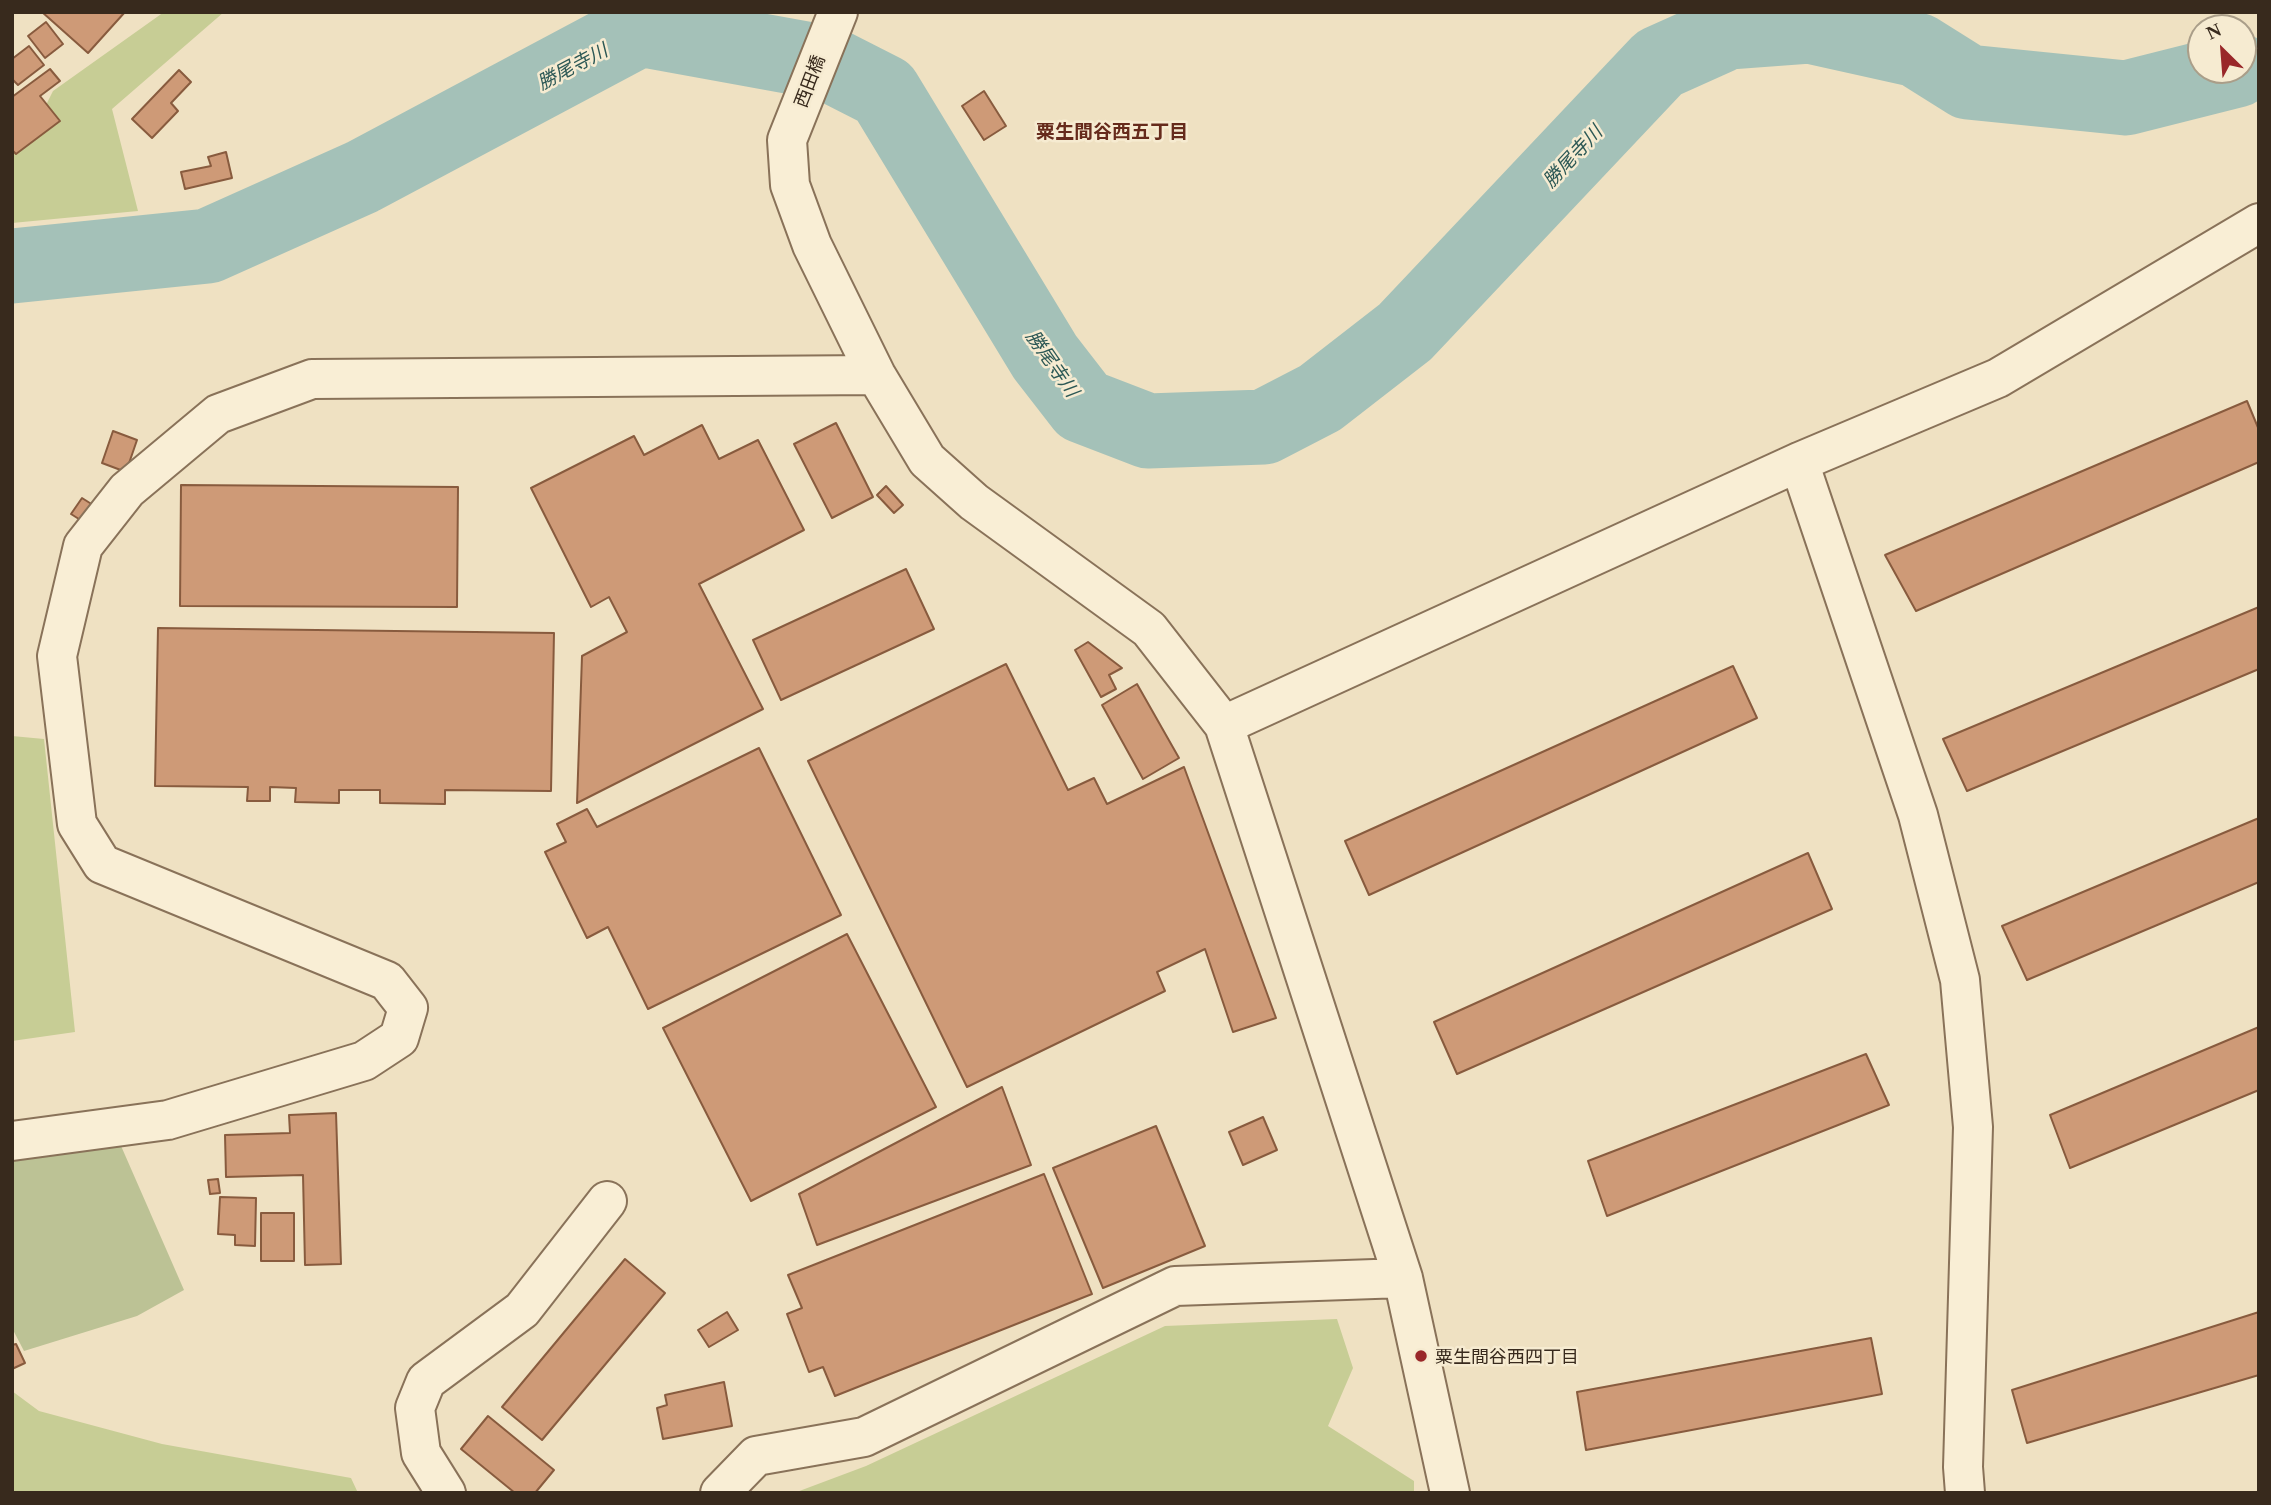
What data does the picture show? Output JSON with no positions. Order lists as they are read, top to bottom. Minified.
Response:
{"streets":{"street":["西田橋"]},"districts":["粟生間谷西五丁目"],"water":["勝尾寺川"],"places":["粟生間谷西四丁目"],"north":"top left"}
